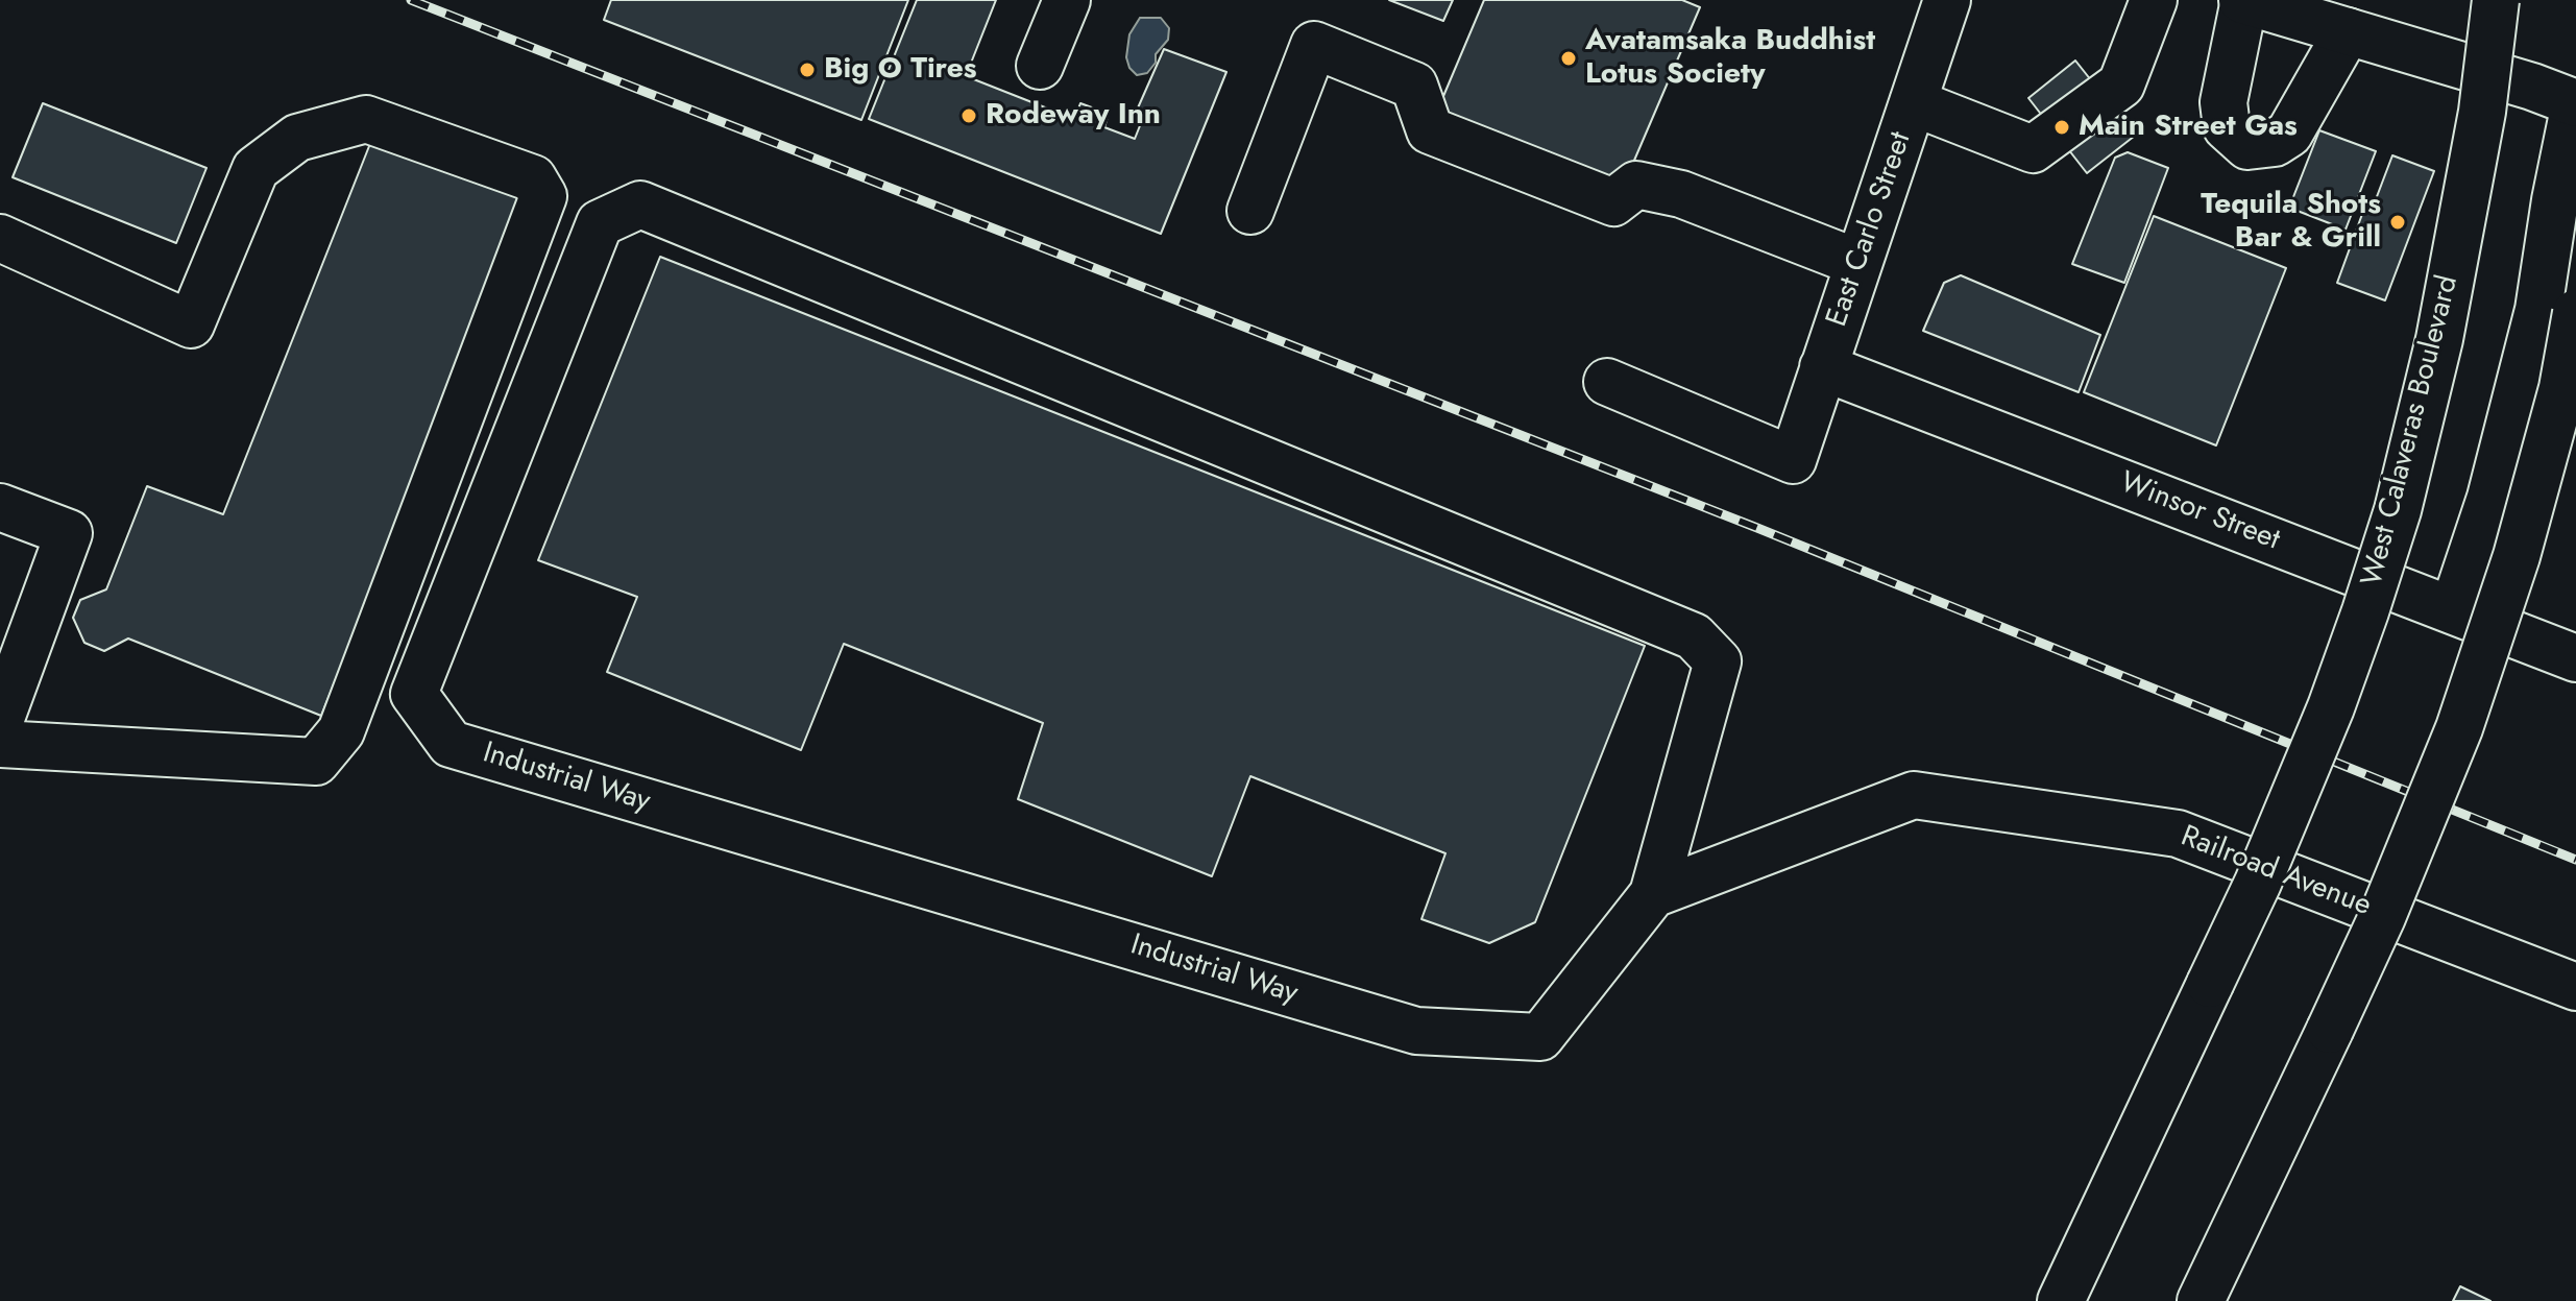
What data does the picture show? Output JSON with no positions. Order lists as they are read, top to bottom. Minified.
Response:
{"streets":{"main road":["East Carlo Street","West Calaveras Boulevard","Winsor Street","Industrial Way","Railroad Avenue"]},"crossings":[["East Carlo Street","Winsor Street"],["Industrial Way","Railroad Avenue"]],"places":["Avatamsaka Buddhist Lotus Society","Big O Tires","Rodeway Inn","Main Street Gas","Tequila Shots Bar & Grill"]}
